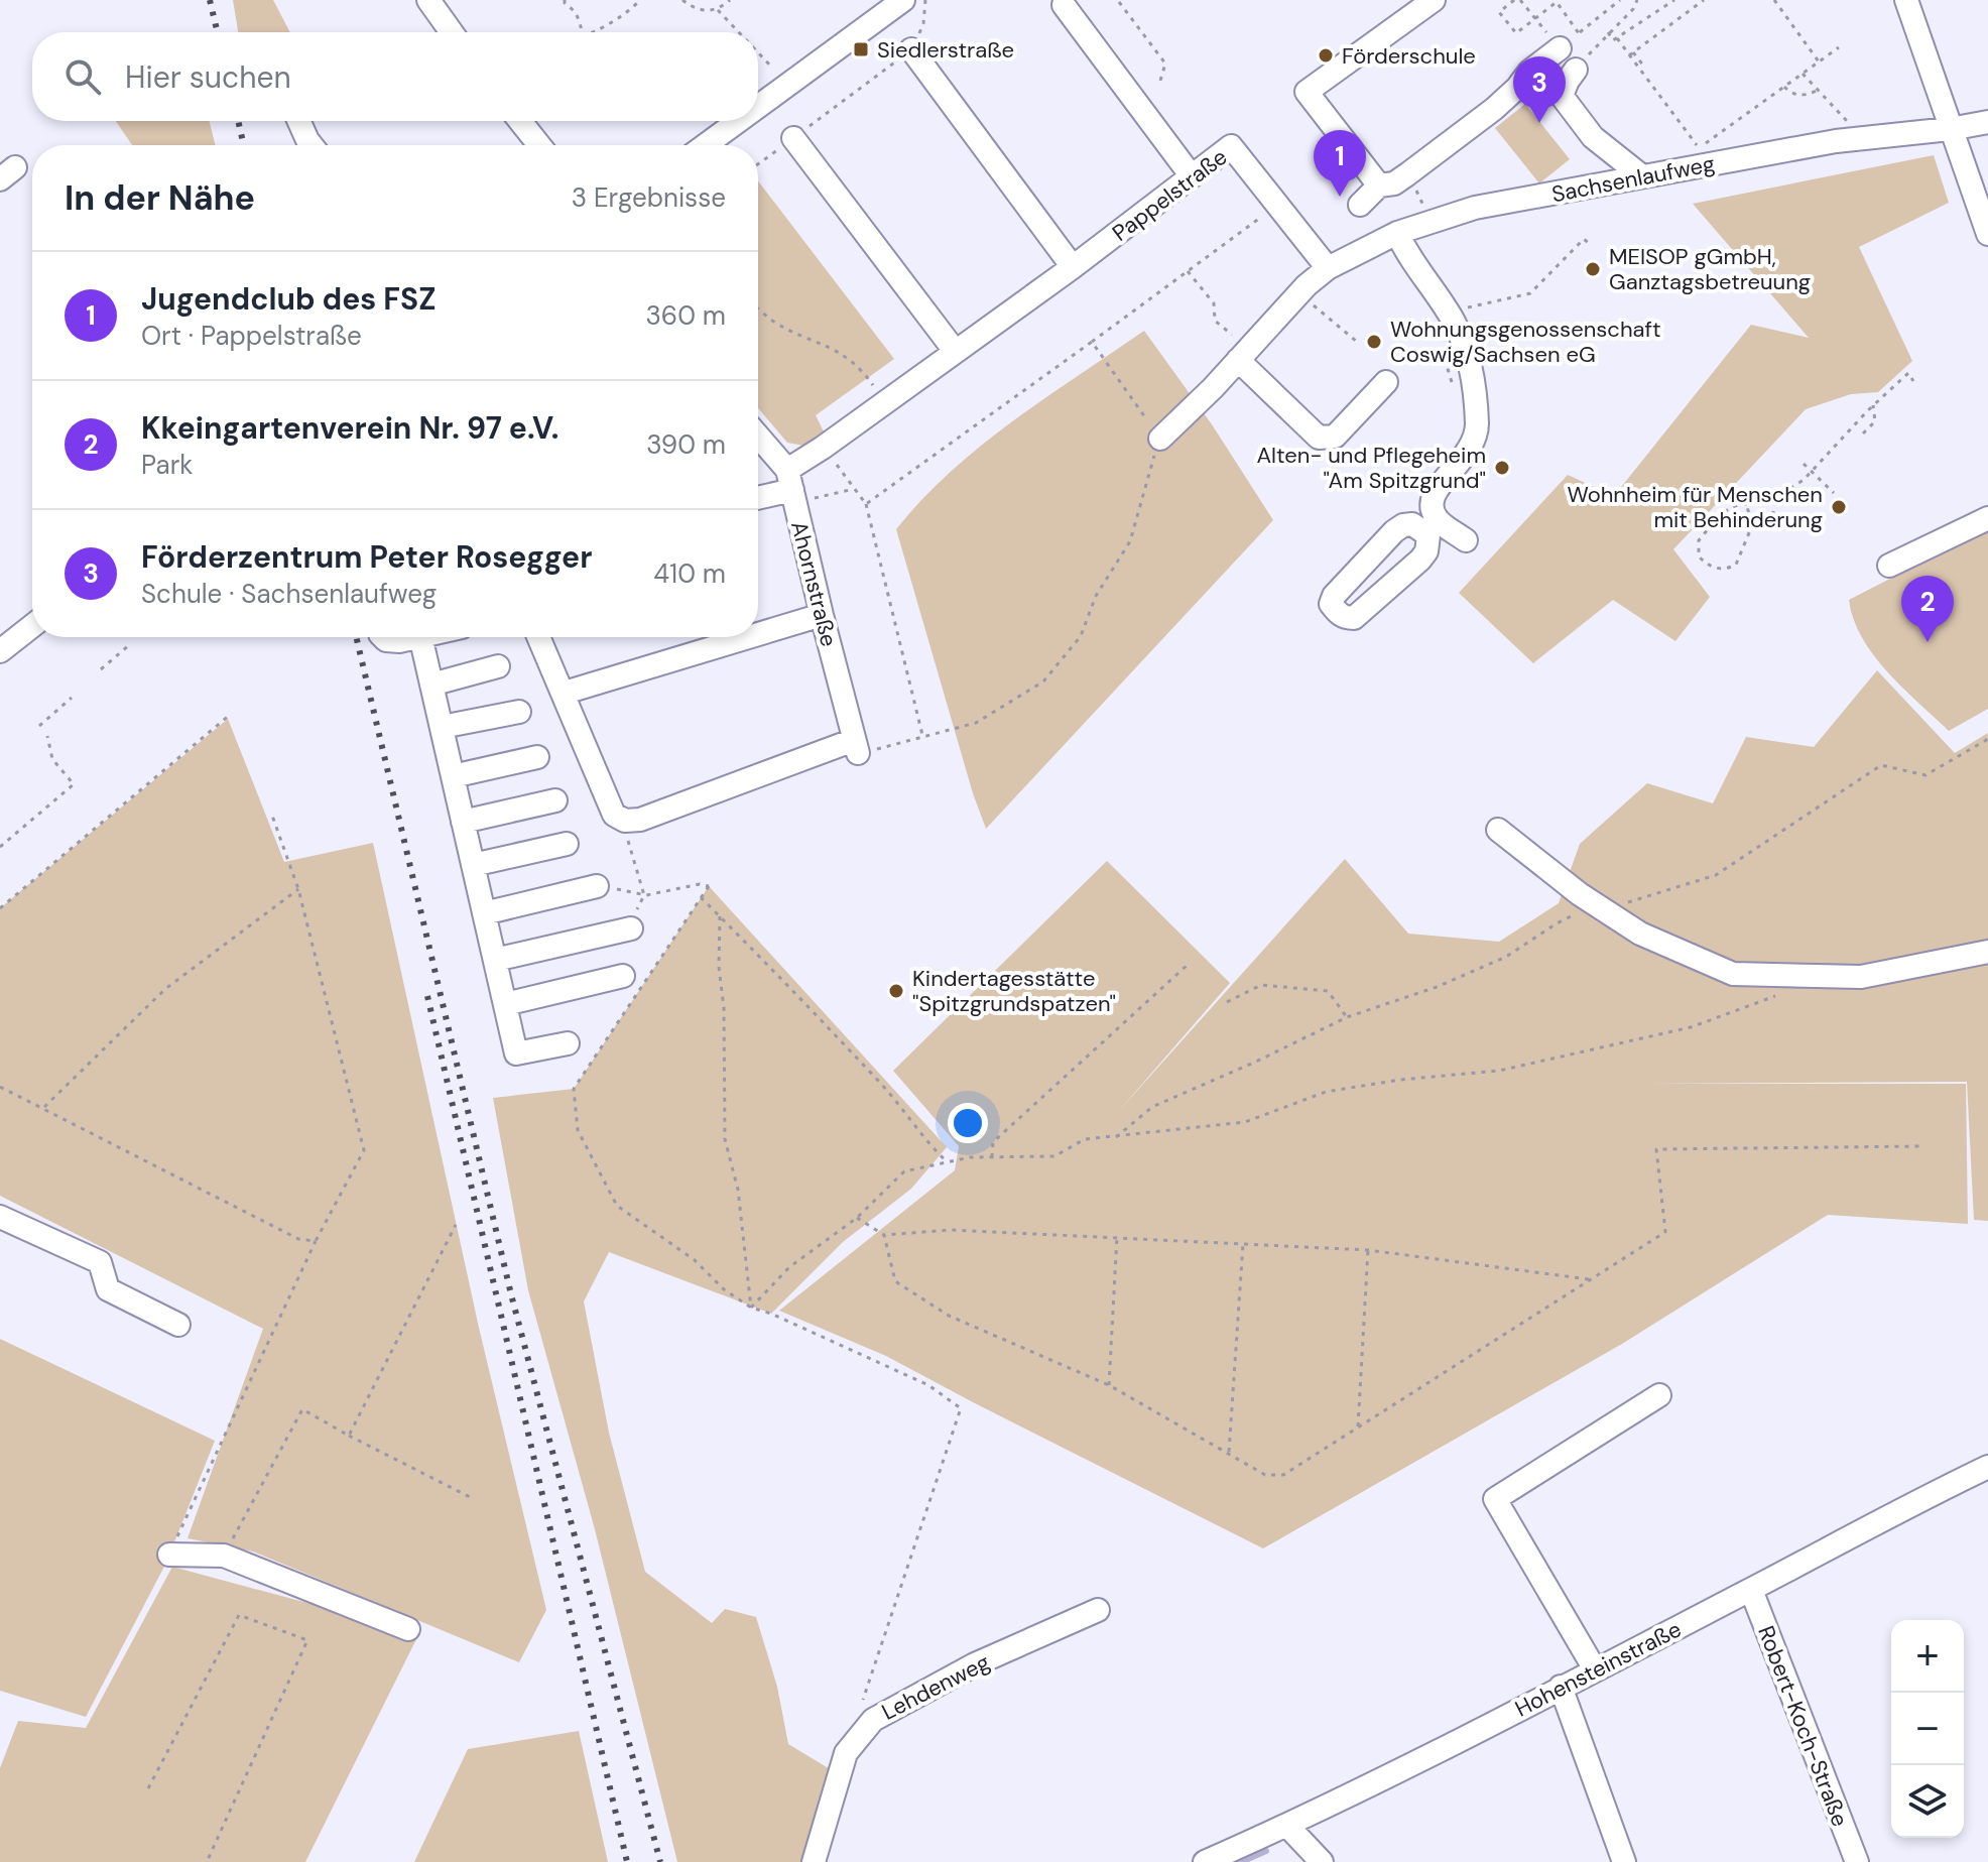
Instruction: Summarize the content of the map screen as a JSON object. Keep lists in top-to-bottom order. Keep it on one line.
{"streets":{"street":["Sachsenlaufweg","Pappelstraße","Ahornstraße","Hohensteinstraße","Lehdenweg","Robert-Koch-Straße"]},"crossings":[["Sachsenlaufweg","Pappelstraße"],["Pappelstraße","Ahornstraße"],["Hohensteinstraße","Robert-Koch-Straße"]],"places":{"transit":["Siedlerstraße"],"other":["Förderschule","MEISOP gGmbH, Ganztagsbetreuung","Wohnungsgenossenschaft Coswig/Sachsen eG","Alten- und Pflegeheim \"Am Spitzgrund\"","Wohnheim für Menschen mit Behinderung","Kindertagesstätte \"Spitzgrundspatzen\""]},"page":{"search":"Hier suchen","pins":["3","1","2"],"heading":["In der Nähe","3 Ergebnisse"],"list":[{"mark":"1","name":"Jugendclub des FSZ","note":"Ort · Pappelstraße","value":"360 m"},{"mark":"2","name":"Kkeingartenverein Nr. 97 e.V.","note":"Park","value":"390 m"},{"mark":"3","name":"Förderzentrum Peter Rosegger","note":"Schule · Sachsenlaufweg","value":"410 m"}],"map_buttons":["+","−"]}}
